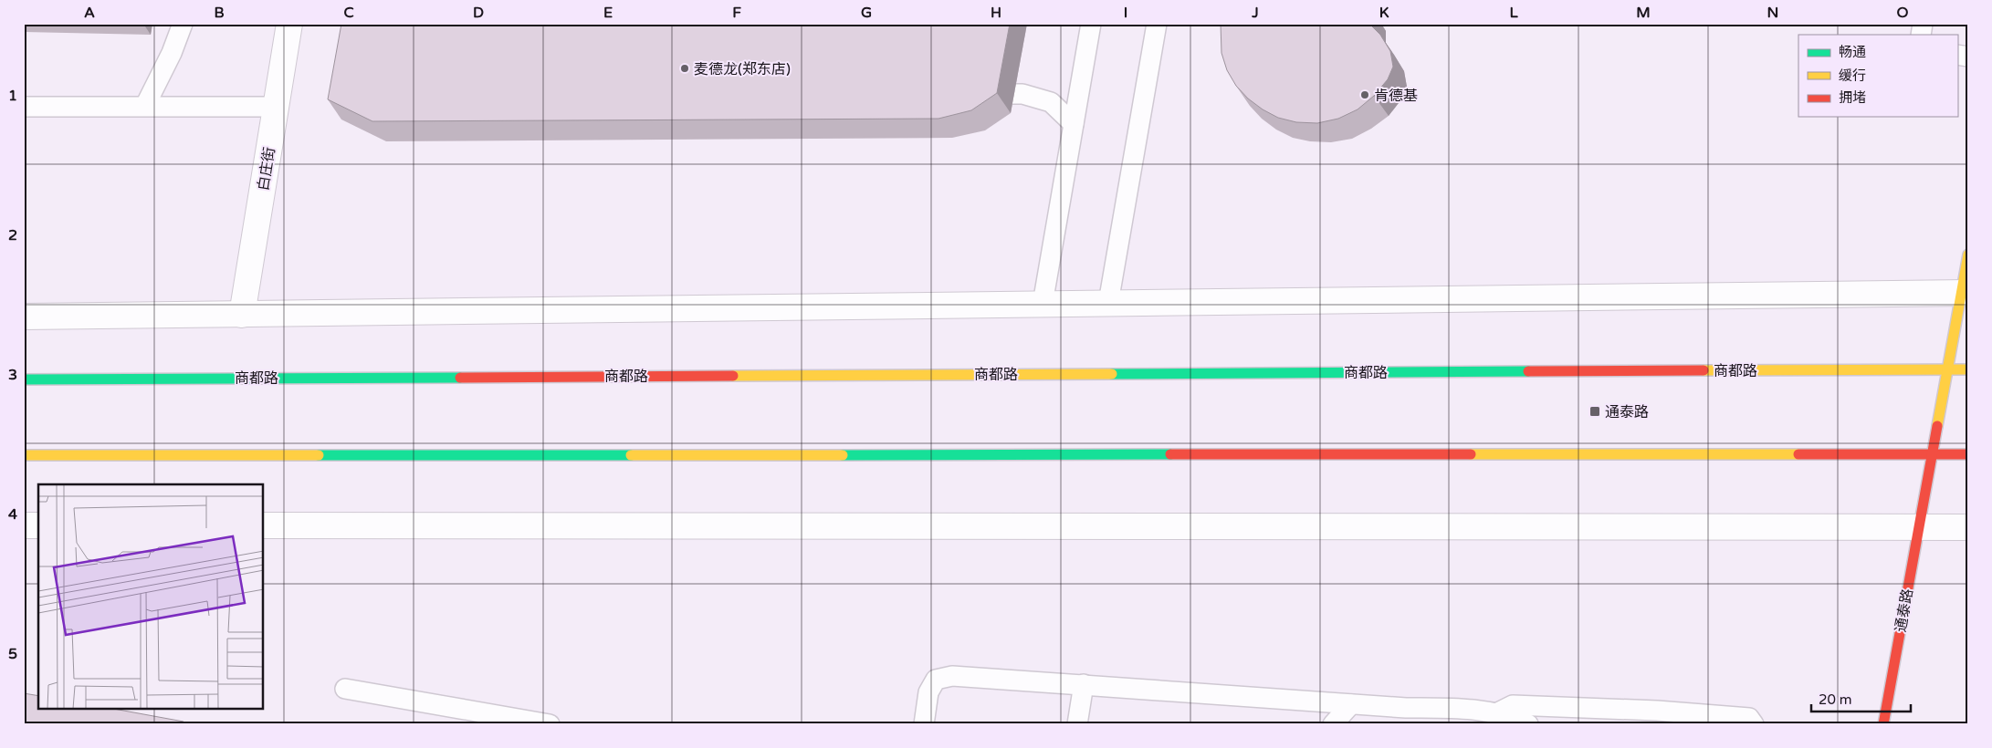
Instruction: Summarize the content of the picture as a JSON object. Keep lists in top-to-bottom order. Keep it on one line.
{"streets":{"main road":["商都路","通泰路"],"street":["白庄街"]},"crossings":[["商都路","通泰路"]],"places":{"other":["麦德龙(郑东店)","肯德基"],"transit":["通泰路"]},"legend":["畅通","缓行","拥堵"],"scale_bar":"20 m","grid":{"columns":["A","B","C","D","E","F","G","H","I","J","K","L","M","N","O"],"rows":["1","2","3","4","5"]}}
